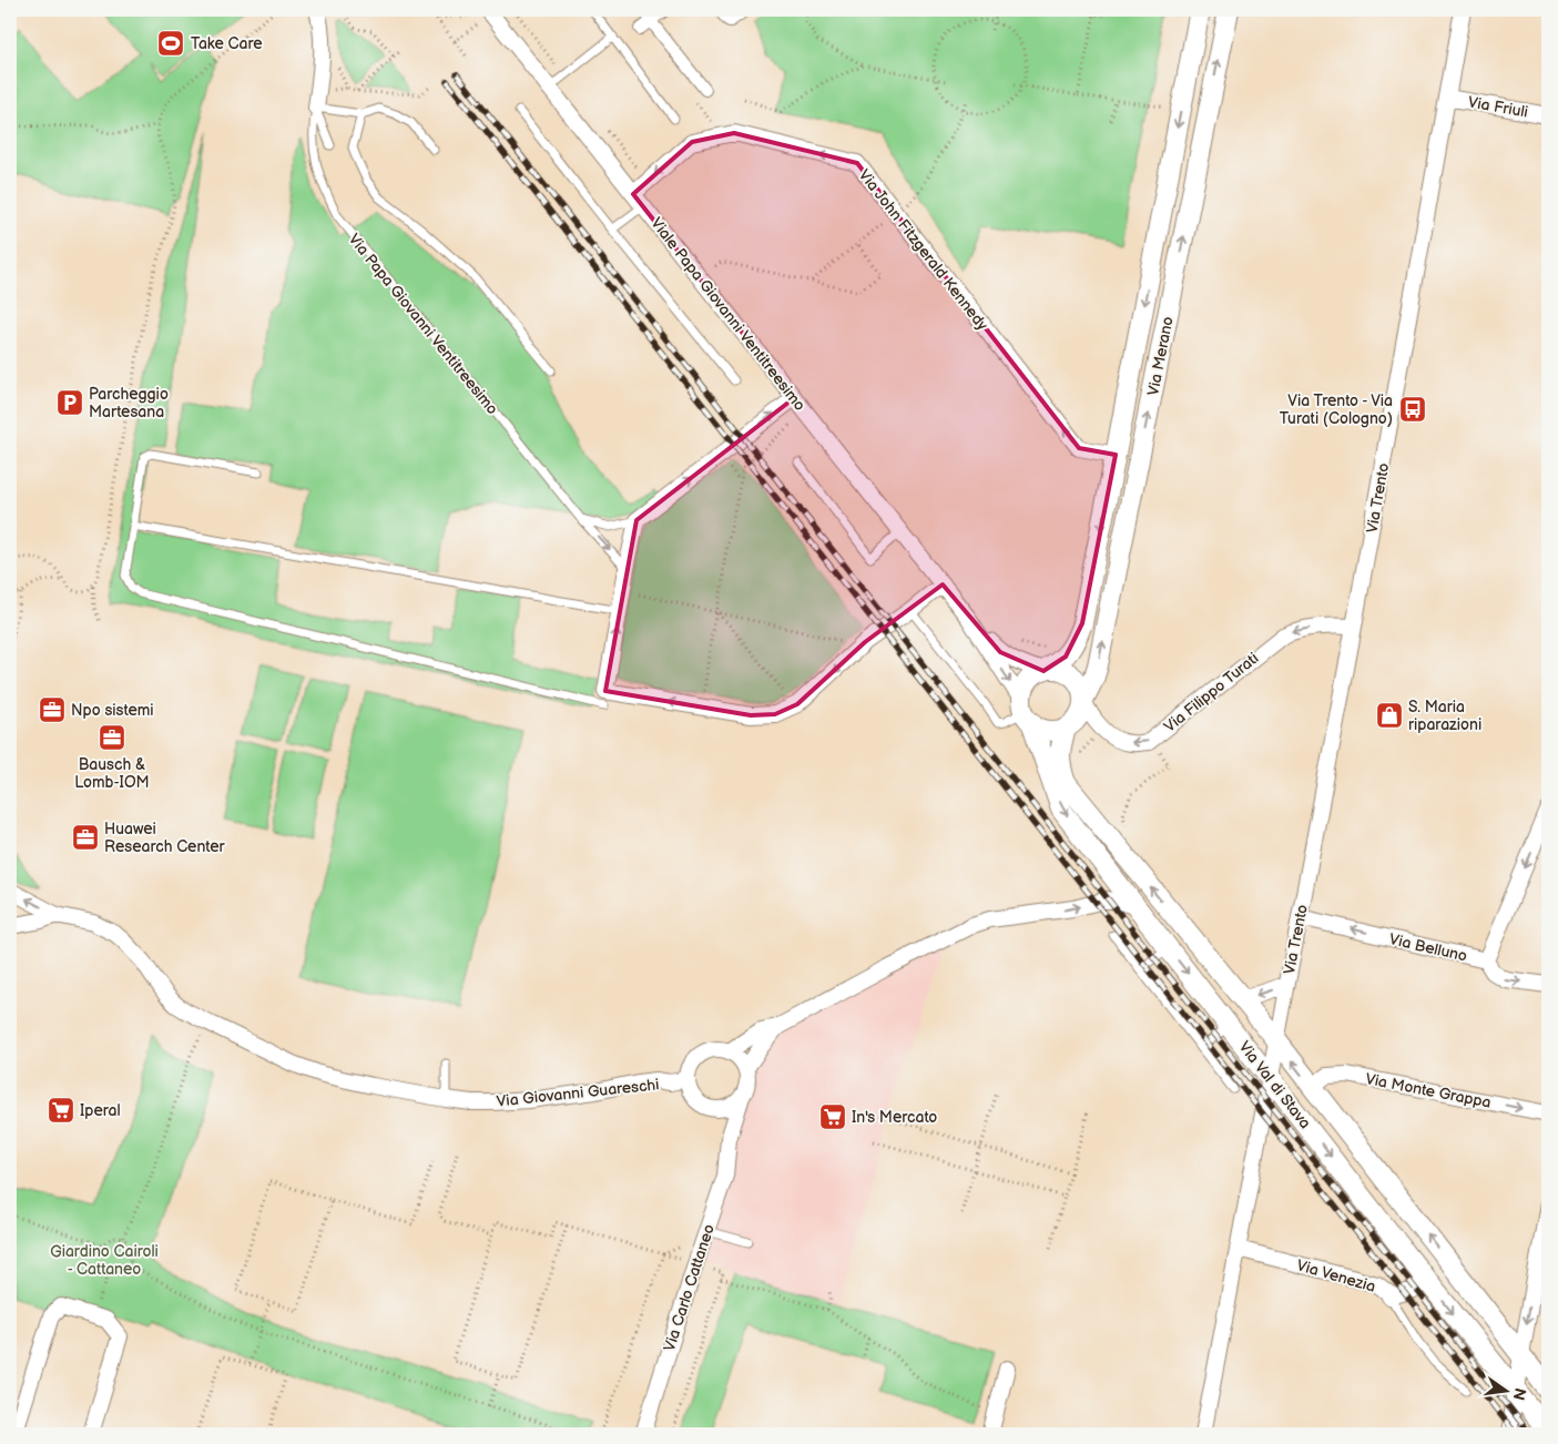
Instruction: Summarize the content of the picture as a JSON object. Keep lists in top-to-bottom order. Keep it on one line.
{"streets":{"street":["Via Friuli","Via John Fitzgerald Kennedy","Viale Papa Giovanni Ventitreesimo","Via Papa Giovanni Ventitreesimo","Via Merano","Via Trento","Via Filippo Turati","Via Belluno","Via Val di Stava","Via Monte Grappa","Via Giovanni Guareschi","Via Venezia","Via Carlo Cattaneo"]},"crossings":[["Via Friuli","Via Trento"],["Via John Fitzgerald Kennedy","Viale Papa Giovanni Ventitreesimo"],["Via John Fitzgerald Kennedy","Via Merano"],["Viale Papa Giovanni Ventitreesimo","Via Merano"],["Viale Papa Giovanni Ventitreesimo","Via Filippo Turati"],["Viale Papa Giovanni Ventitreesimo","Via Val di Stava"],["Via Merano","Via Filippo Turati"],["Via Merano","Via Val di Stava"],["Via Trento","Via Filippo Turati"],["Via Trento","Via Belluno"],["Via Trento","Via Val di Stava"],["Via Trento","Via Venezia"],["Via Filippo Turati","Via Val di Stava"],["Via Val di Stava","Via Monte Grappa"],["Via Val di Stava","Via Venezia"],["Via Giovanni Guareschi","Via Carlo Cattaneo"]],"one_way":["Via John Fitzgerald Kennedy","Via Filippo Turati","Via Monte Grappa"],"parks":["Giardino Cairoli - Cattaneo"],"places":{"sports":["Take Care"],"parking":["Parcheggio Martesana"],"bus stop":["Via Trento - Via Turati (Cologno)"],"office":["Npo sistemi","Bausch & Lomb-IOM","Huawei Research Center"],"shop":["S. Maria riparazioni"],"supermarket":["Iperal","In's Mercato"]},"north":"right"}
